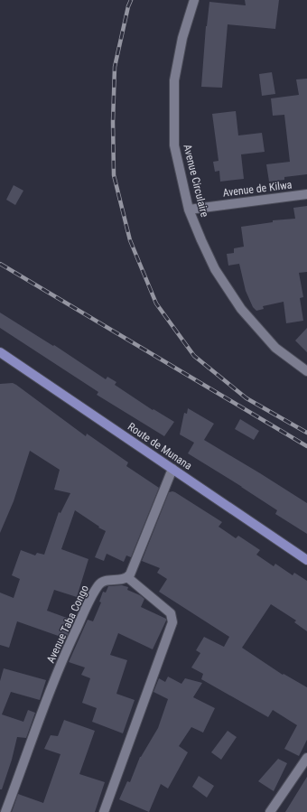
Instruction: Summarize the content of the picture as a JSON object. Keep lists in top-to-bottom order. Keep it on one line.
{"streets":{"main road":["Route de Munana"],"street":["Avenue Circulaire","Avenue de Kilwa","Avenue Taba Congo"]},"crossings":[["Avenue Circulaire","Avenue de Kilwa"]]}
